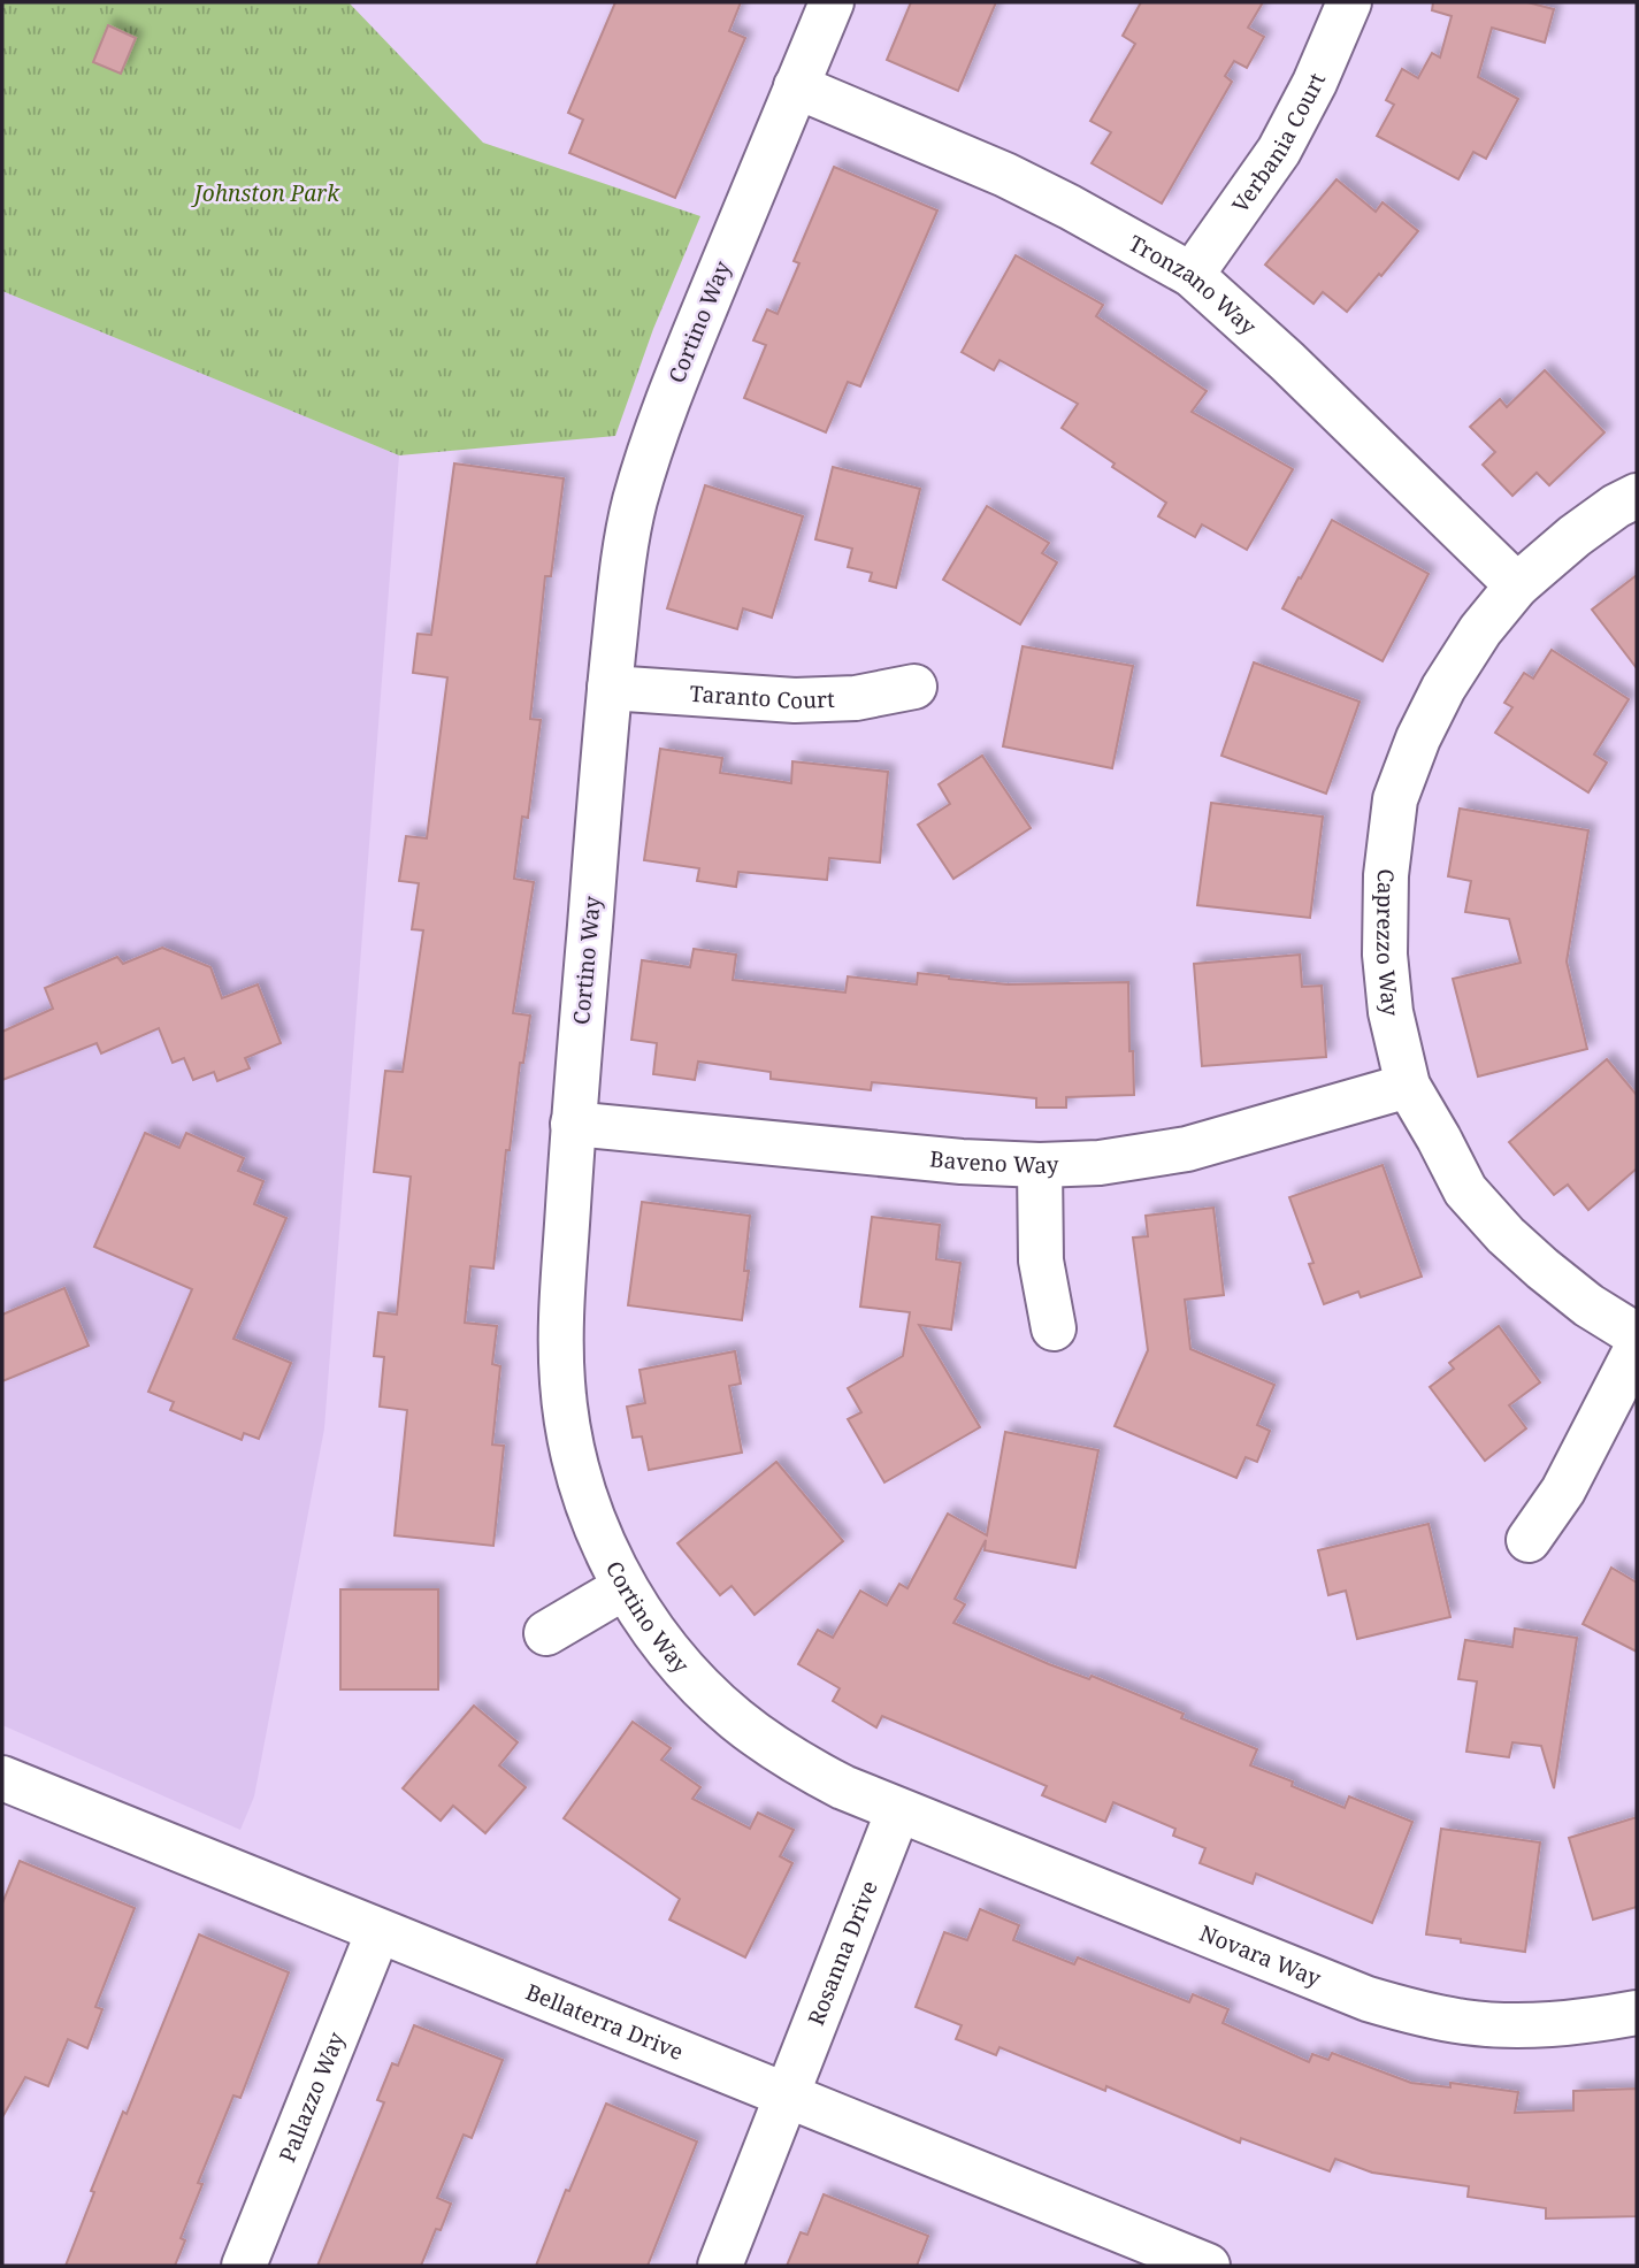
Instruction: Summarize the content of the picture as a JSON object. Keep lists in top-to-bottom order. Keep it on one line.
{"streets":{"street":["Verbania Court","Tronzano Way","Cortino Way","Taranto Court","Caprezzo Way","Baveno Way","Rosanna Drive","Novara Way","Bellaterra Drive","Pallazzo Way"]},"crossings":[["Verbania Court","Tronzano Way"],["Tronzano Way","Cortino Way"],["Tronzano Way","Caprezzo Way"],["Cortino Way","Taranto Court"],["Cortino Way","Baveno Way"],["Cortino Way","Rosanna Drive"],["Cortino Way","Novara Way"],["Caprezzo Way","Baveno Way"],["Rosanna Drive","Novara Way"],["Rosanna Drive","Bellaterra Drive"],["Bellaterra Drive","Pallazzo Way"]],"parks":["Johnston Park"]}
